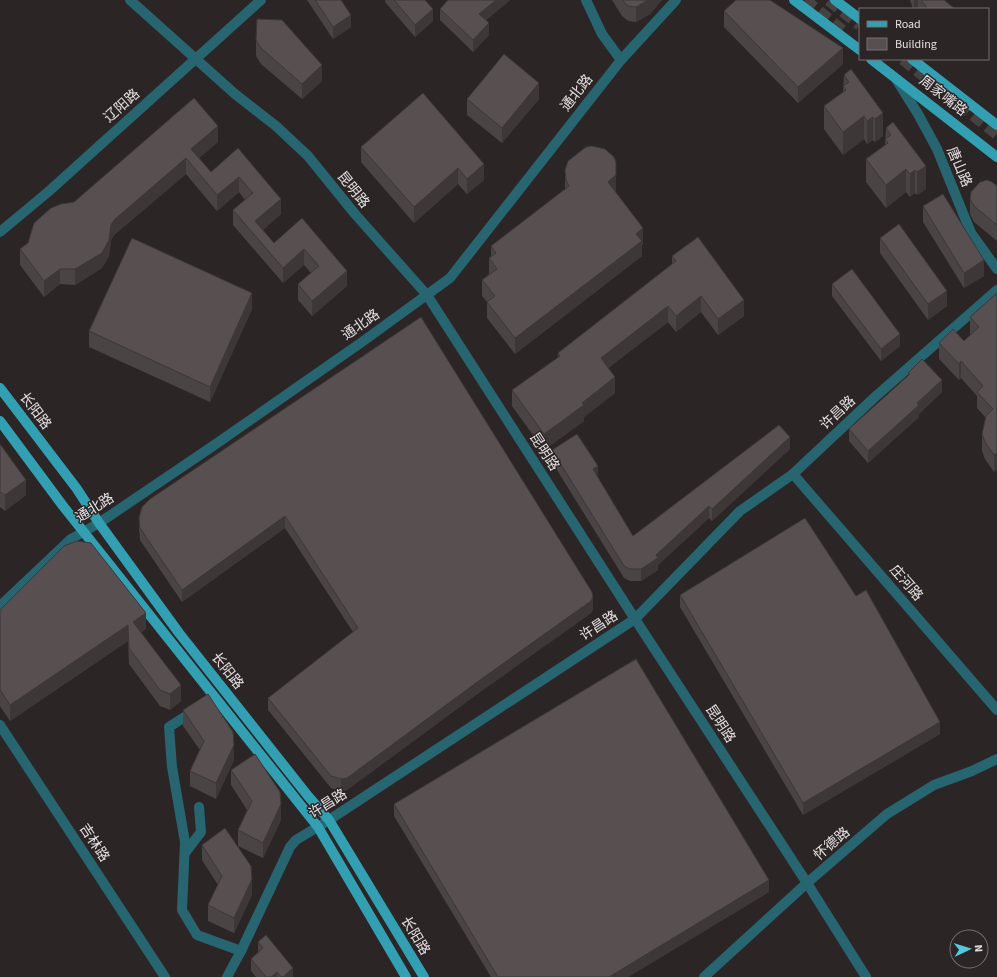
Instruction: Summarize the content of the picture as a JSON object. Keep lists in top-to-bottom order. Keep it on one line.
{"streets":{"main road":["周家嘴路","长阳路"],"street":["通北路","辽阳路","唐山路","昆明路","许昌路","庄河路","吉林路","怀德路"]},"crossings":[["通北路","昆明路"],["通北路","长阳路"],["周家嘴路","唐山路"],["辽阳路","昆明路"],["昆明路","许昌路"],["昆明路","怀德路"],["长阳路","许昌路"],["许昌路","庄河路"]],"legend":["Road","Building"],"north":"right"}
